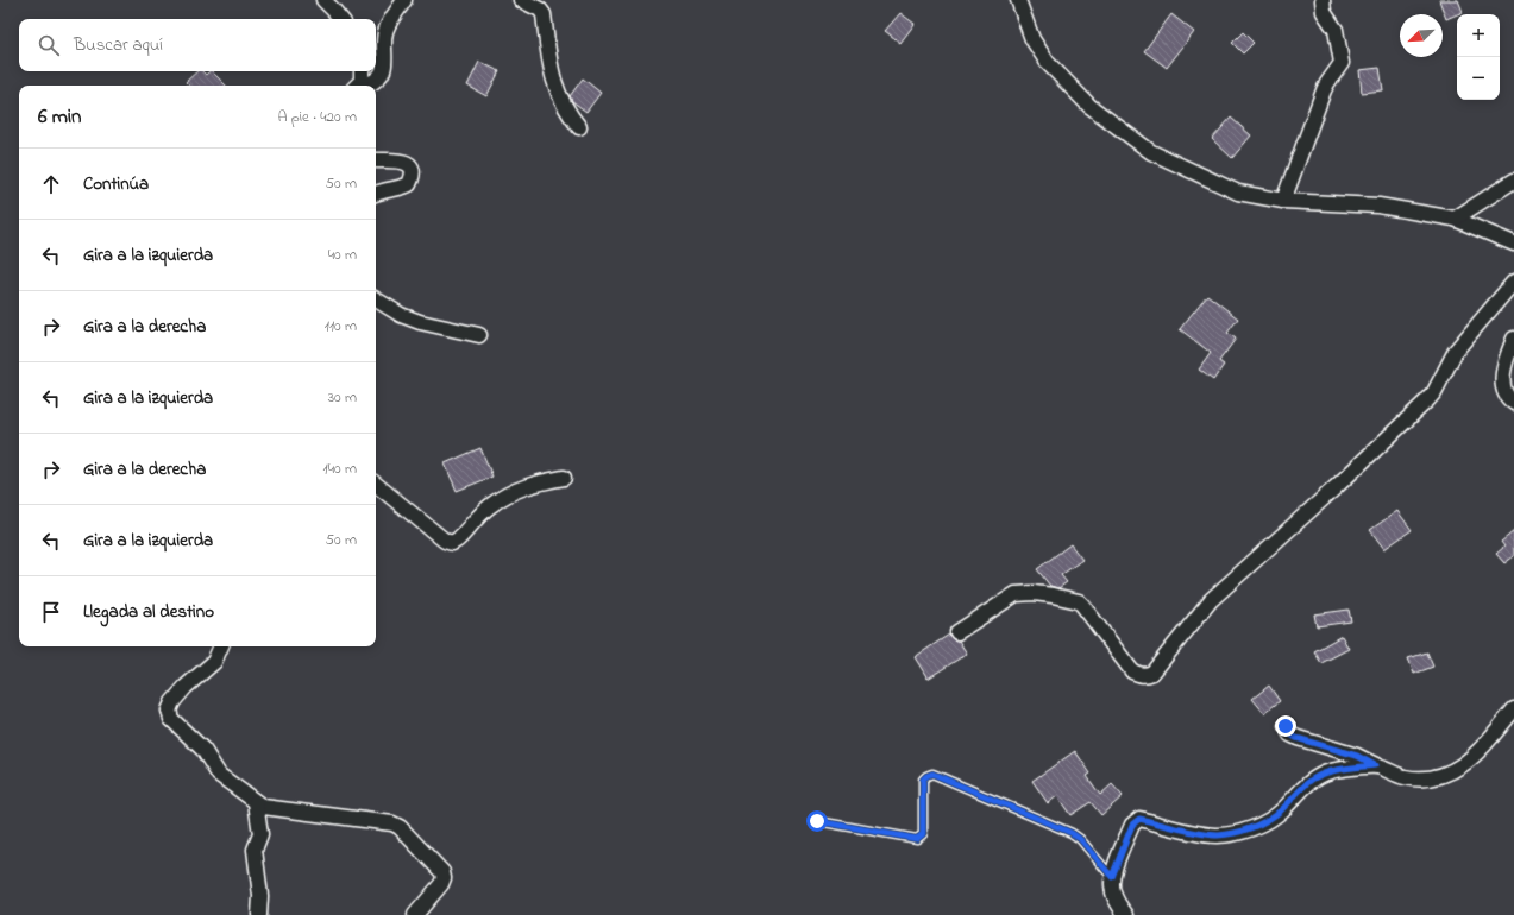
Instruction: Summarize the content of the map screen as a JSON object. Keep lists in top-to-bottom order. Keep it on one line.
{"north":"bottom left","page":{"map_buttons":["+","−"],"search":"Buscar aquí","heading":["6 min","A pie · 420 m"],"list":[["Continúa","50 m"],["Gira a la izquierda","40 m"],["Gira a la derecha","110 m"],["Gira a la izquierda","30 m"],["Gira a la derecha","140 m"],["Gira a la izquierda","50 m"],"Llegada al destino"]}}
